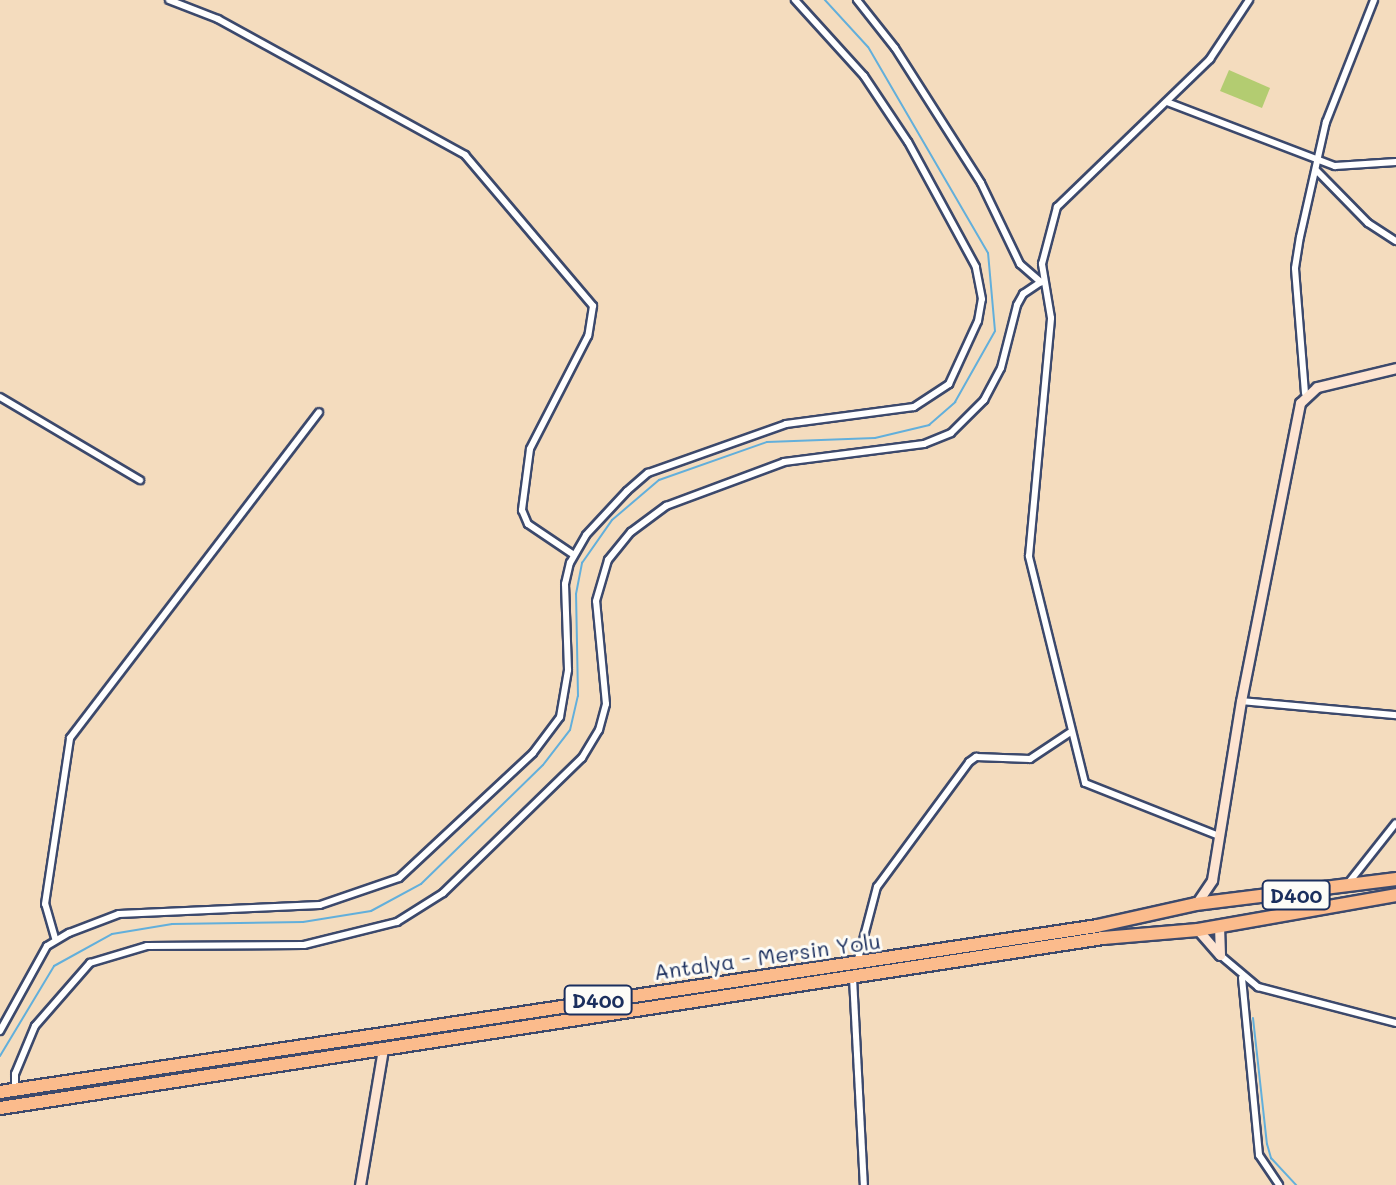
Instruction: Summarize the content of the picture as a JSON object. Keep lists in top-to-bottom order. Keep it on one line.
{"streets":{"highway":["D400","Antalya - Mersin Yolu"]}}
